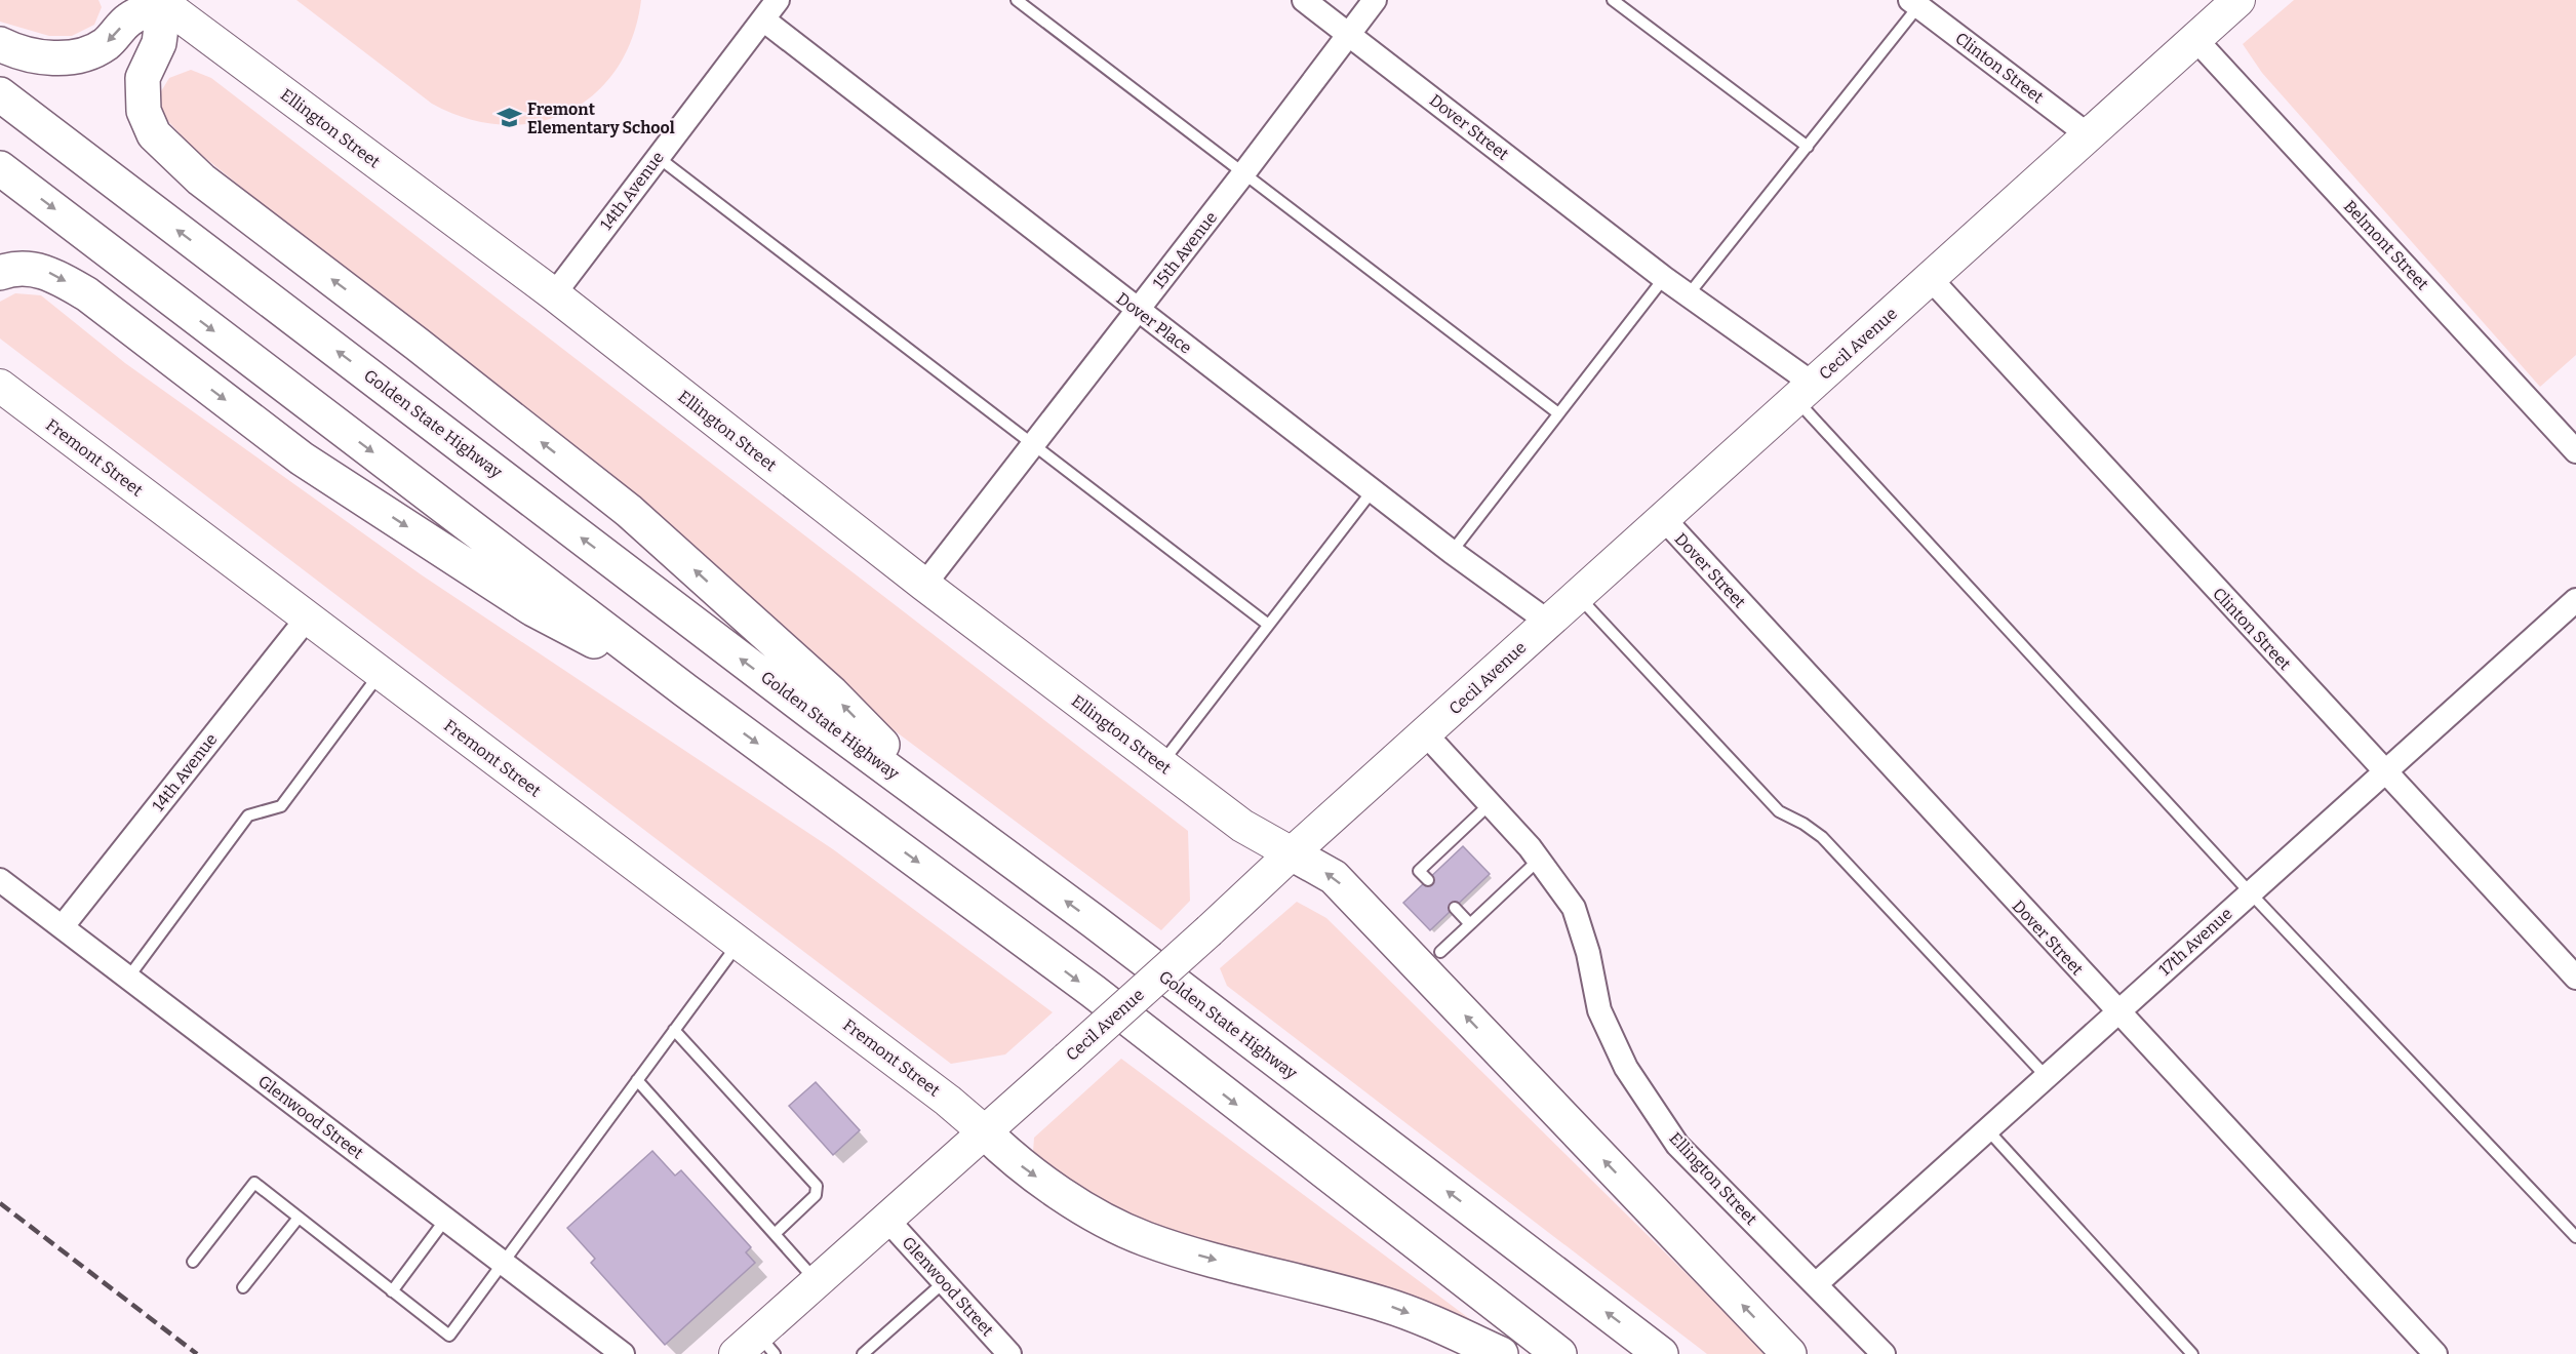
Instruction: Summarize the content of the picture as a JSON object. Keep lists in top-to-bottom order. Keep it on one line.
{"streets":{"highway":["Golden State Highway"],"main road":["Ellington Street","Cecil Avenue","Fremont Street"],"street":["Clinton Street","Dover Street","14th Avenue","Belmont Street","15th Avenue","Dover Place","17th Avenue","Glenwood Street"]},"crossings":[["Clinton Street","Cecil Avenue"],["Clinton Street","17th Avenue"],["Dover Street","15th Avenue"],["Dover Street","Cecil Avenue"],["Dover Street","17th Avenue"],["Ellington Street","14th Avenue"],["Ellington Street","15th Avenue"],["Ellington Street","Cecil Avenue"],["Ellington Street","17th Avenue"],["14th Avenue","Dover Place"],["14th Avenue","Fremont Street"],["14th Avenue","Glenwood Street"],["Belmont Street","Cecil Avenue"],["15th Avenue","Dover Place"],["Dover Place","Cecil Avenue"],["Cecil Avenue","Fremont Street"],["Cecil Avenue","Glenwood Street"]],"places":{"school or university":["Fremont Elementary School"]}}
